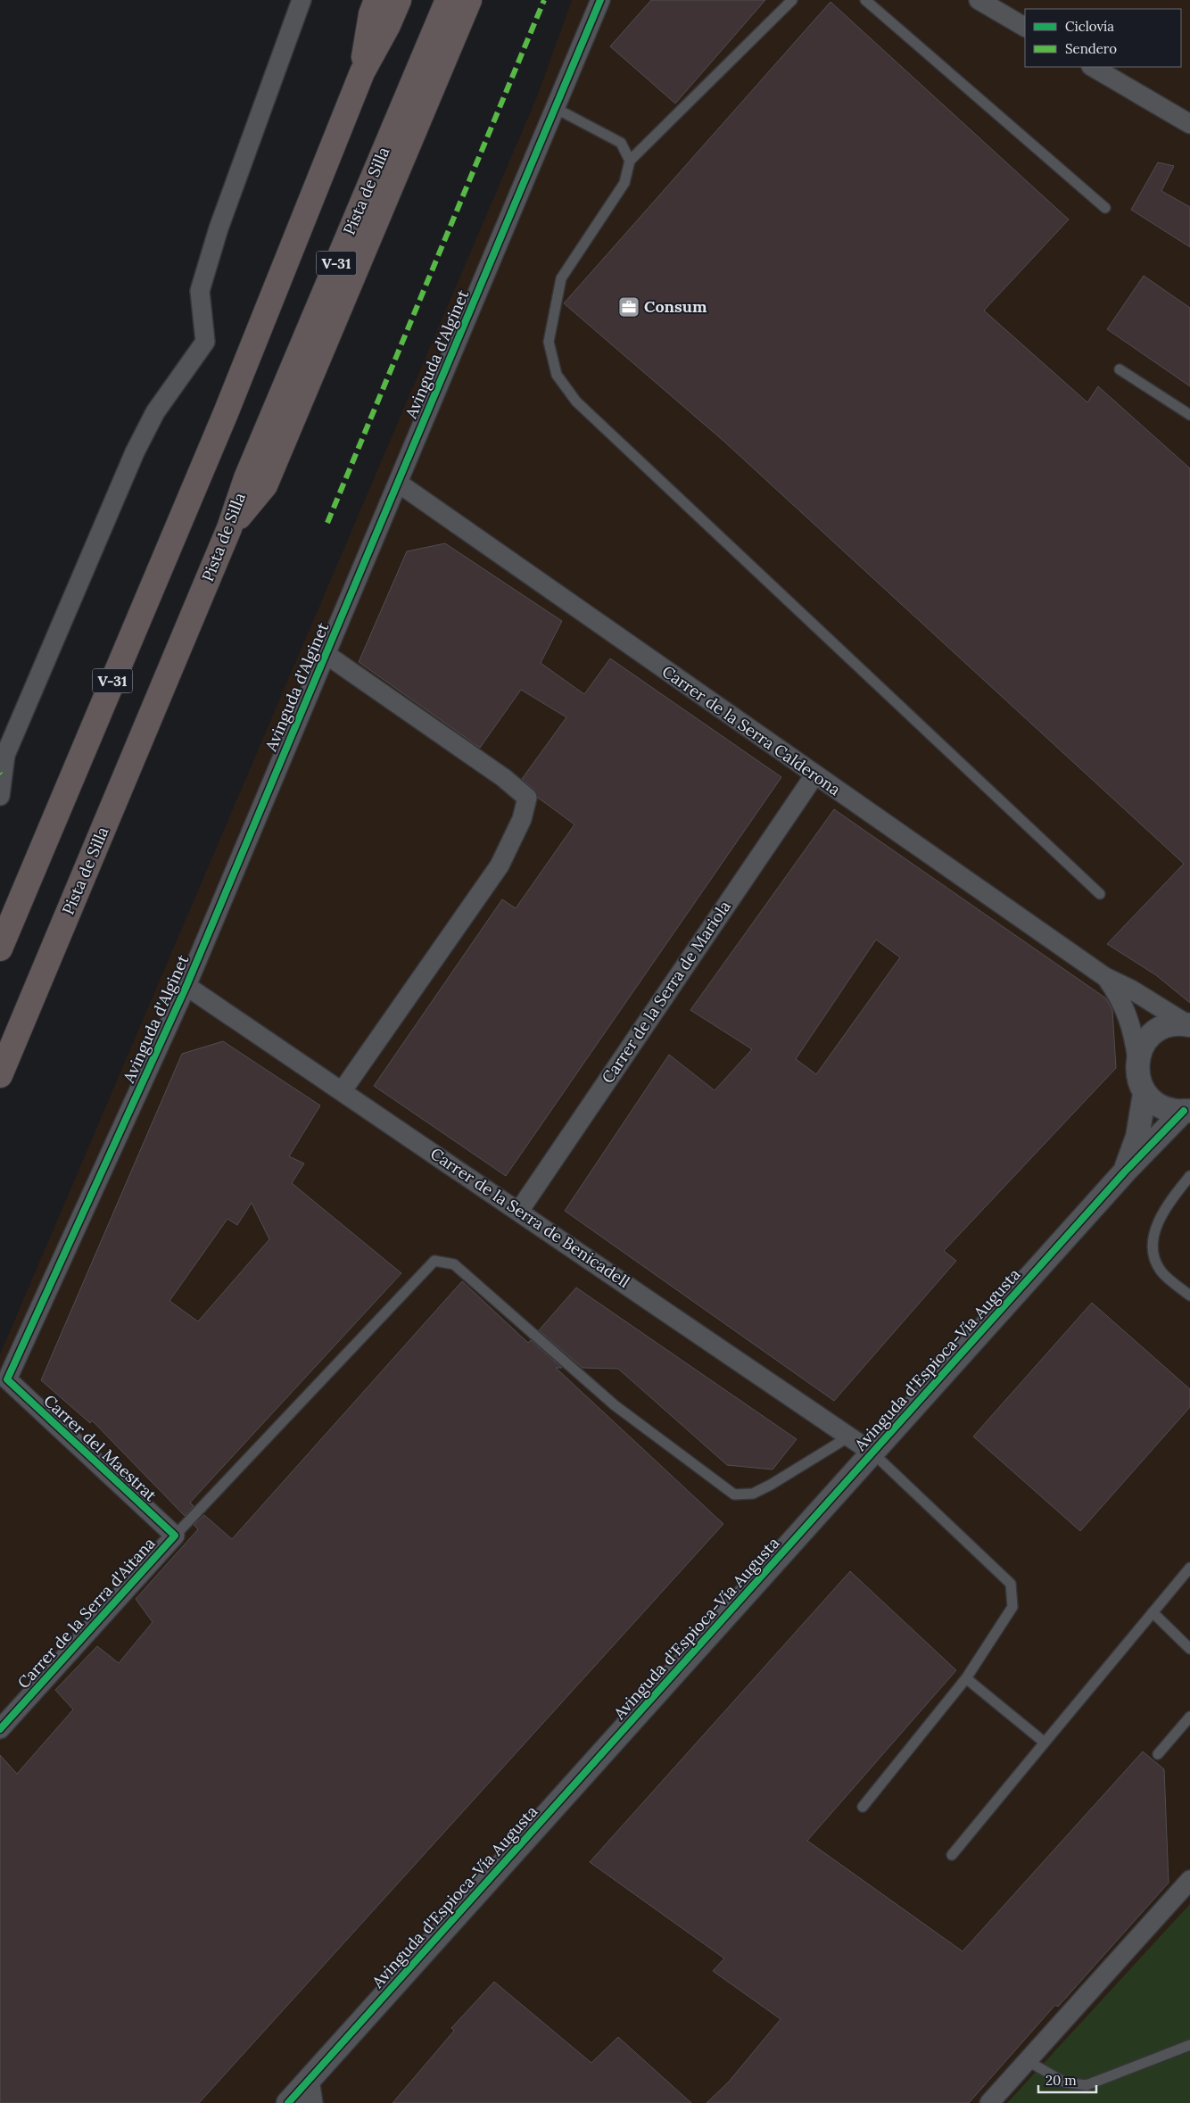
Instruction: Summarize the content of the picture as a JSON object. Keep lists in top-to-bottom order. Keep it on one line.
{"streets":{"highway":["Pista de Silla","V-31"],"street":["Avinguda d'Alginet","Carrer de la Serra Calderona","Carrer de la Serra de Mariola","Carrer de la Serra de Benicadell","Avinguda d'Espioca-Vía Augusta","Carrer del Maestrat","Carrer de la Serra d'Aitana"]},"crossings":[["Avinguda d'Alginet","Carrer de la Serra Calderona"],["Avinguda d'Alginet","Carrer de la Serra de Benicadell"],["Avinguda d'Alginet","Carrer del Maestrat"],["Carrer de la Serra Calderona","Carrer de la Serra de Mariola"],["Carrer de la Serra de Mariola","Carrer de la Serra de Benicadell"],["Carrer de la Serra de Benicadell","Avinguda d'Espioca-Vía Augusta"],["Carrer del Maestrat","Carrer de la Serra d'Aitana"]],"places":{"office":["Consum"]},"legend":["Ciclovía","Sendero"],"scale_bar":"20 m"}
